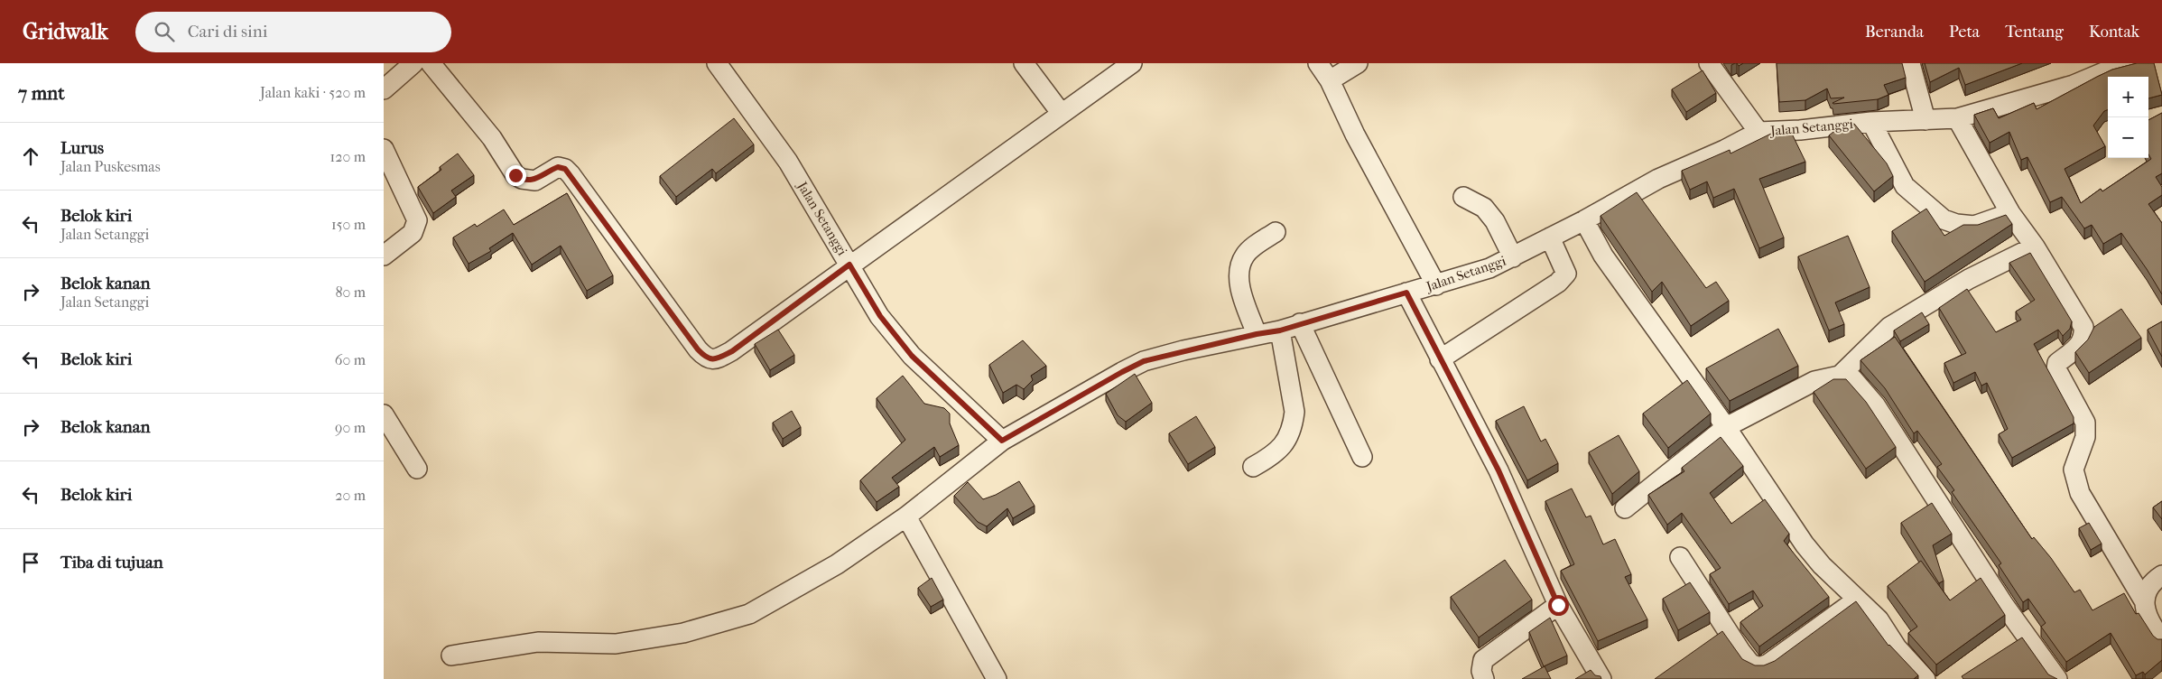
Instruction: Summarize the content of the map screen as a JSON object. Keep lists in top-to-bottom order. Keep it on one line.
{"streets":{"street":["Jalan Setanggi"]},"page":{"header":"Gridwalk","search":"Cari di sini","nav":["Beranda","Peta","Tentang","Kontak"],"heading":["7 mnt","Jalan kaki · 520 m"],"map_buttons":["+","−"],"list":[["Lurus","Jalan Puskesmas","120 m"],["Belok kiri","Jalan Setanggi","150 m"],["Belok kanan","Jalan Setanggi","80 m"],["Belok kiri","60 m"],["Belok kanan","90 m"],["Belok kiri","20 m"],"Tiba di tujuan"]}}
